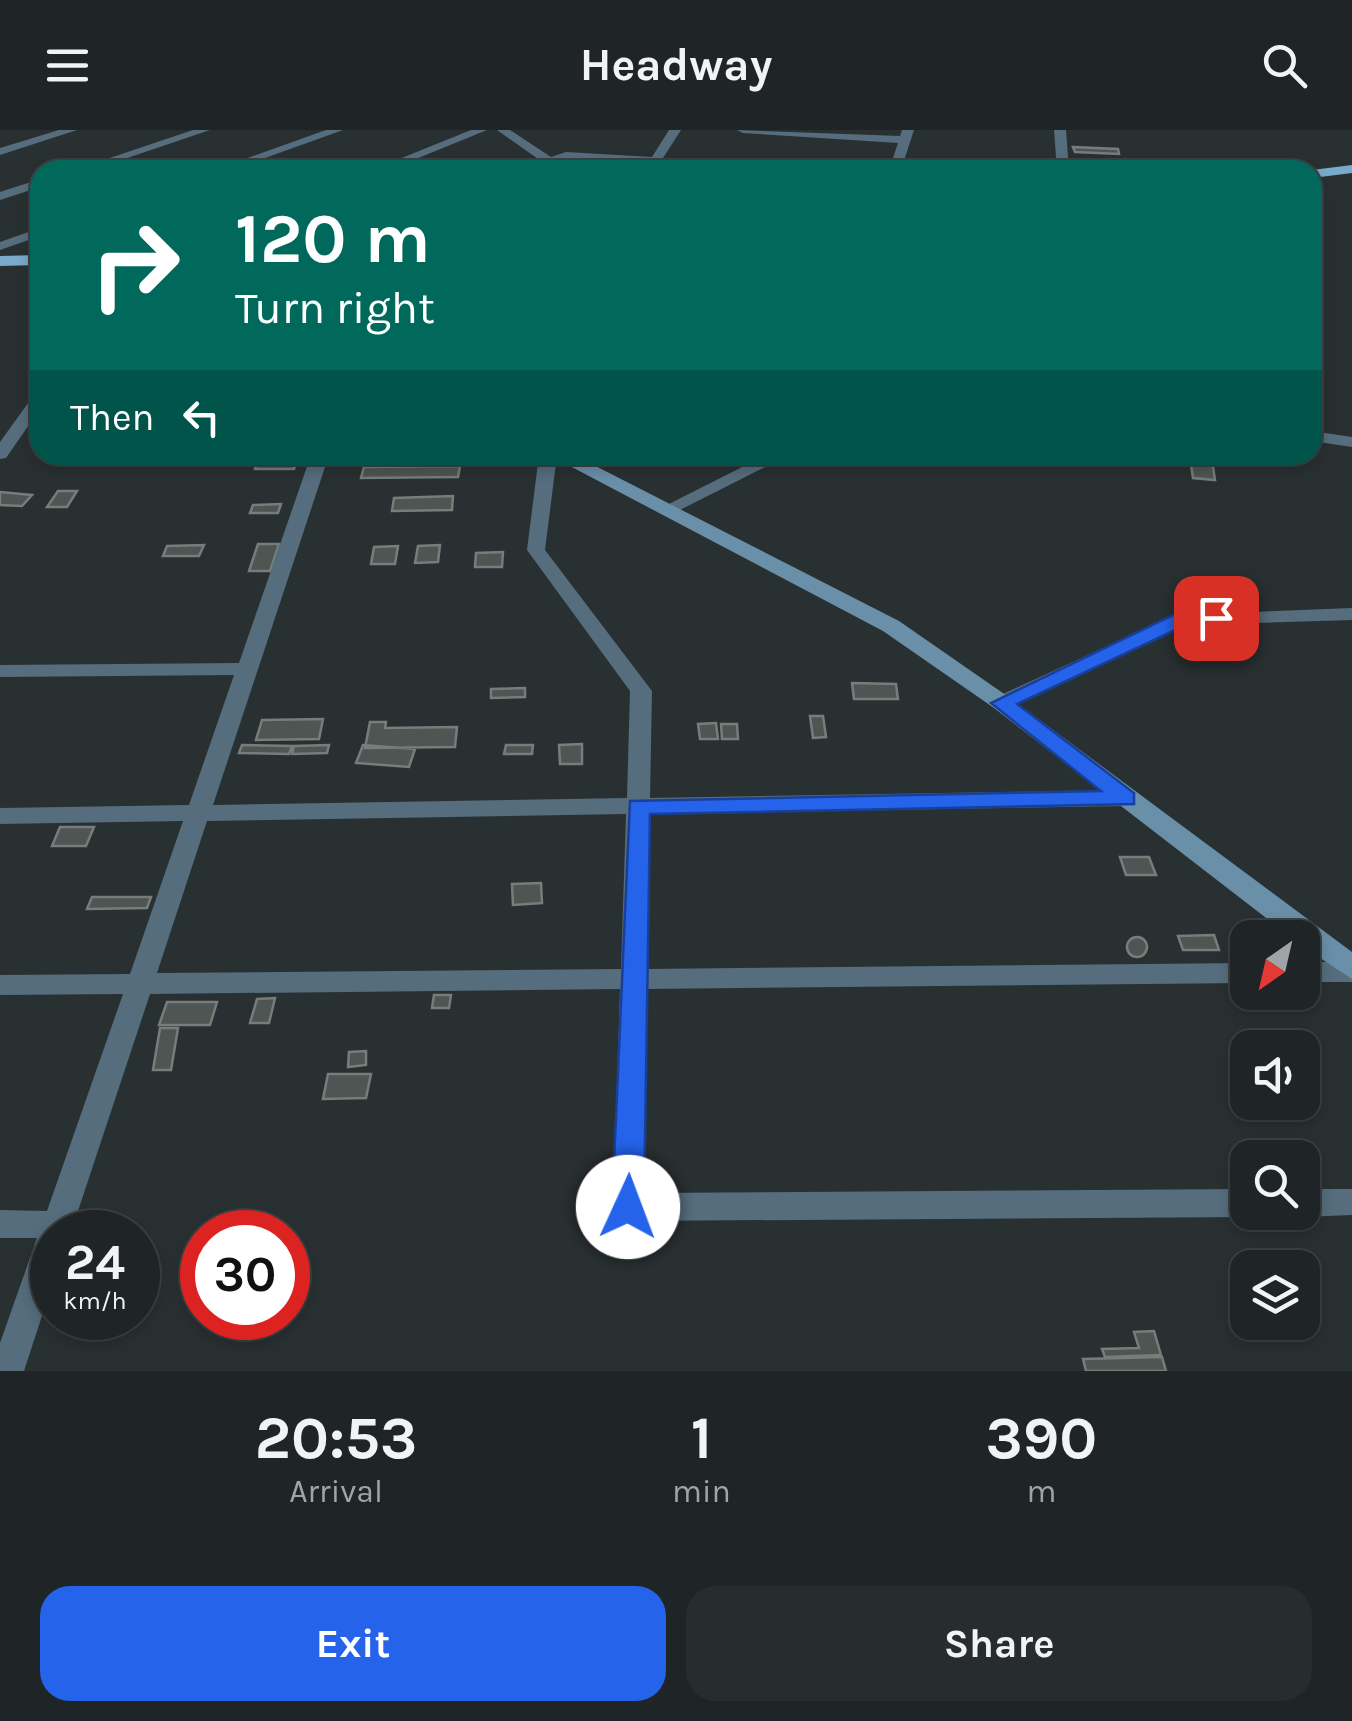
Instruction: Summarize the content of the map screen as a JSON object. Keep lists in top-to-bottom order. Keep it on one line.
{"north":"bottom left","page":{"header":"Headway","turn":["120 m","Turn right"],"then":"Then","speed":"24 km/h","limit":"30","eta":["20:53","Arrival","1","min","390","m"],"buttons":["Exit","Share"]}}
